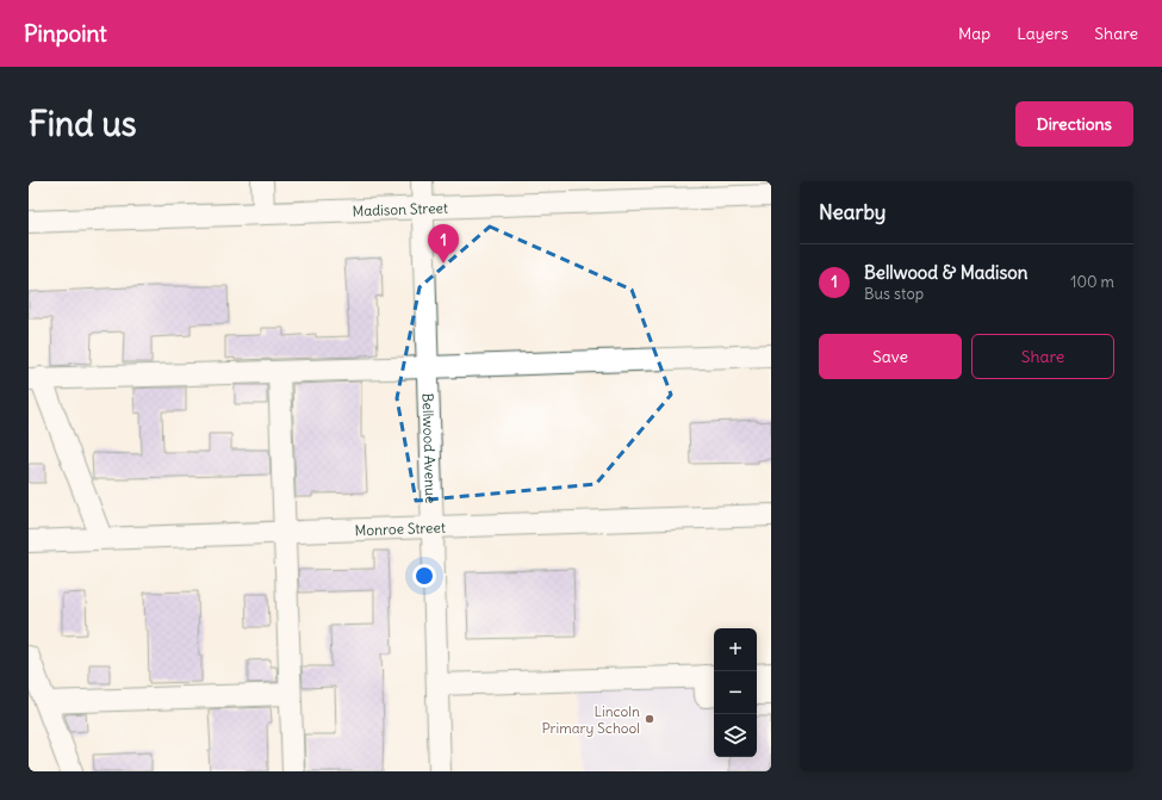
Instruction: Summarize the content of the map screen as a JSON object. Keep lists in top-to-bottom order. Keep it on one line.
{"streets":{"street":["Madison Street","Bellwood Avenue","Monroe Street"]},"crossings":[["Madison Street","Bellwood Avenue"],["Bellwood Avenue","Monroe Street"]],"places":["Lincoln Primary School"],"page":{"header":"Pinpoint","nav":["Map","Layers","Share"],"buttons":["Directions",["Save","Share"]],"title":"Find us","heading":"Nearby","pins":"1","list":[{"mark":"1","name":"Bellwood & Madison","note":"Bus stop","value":"100 m"}],"map_buttons":["+","−"]}}
